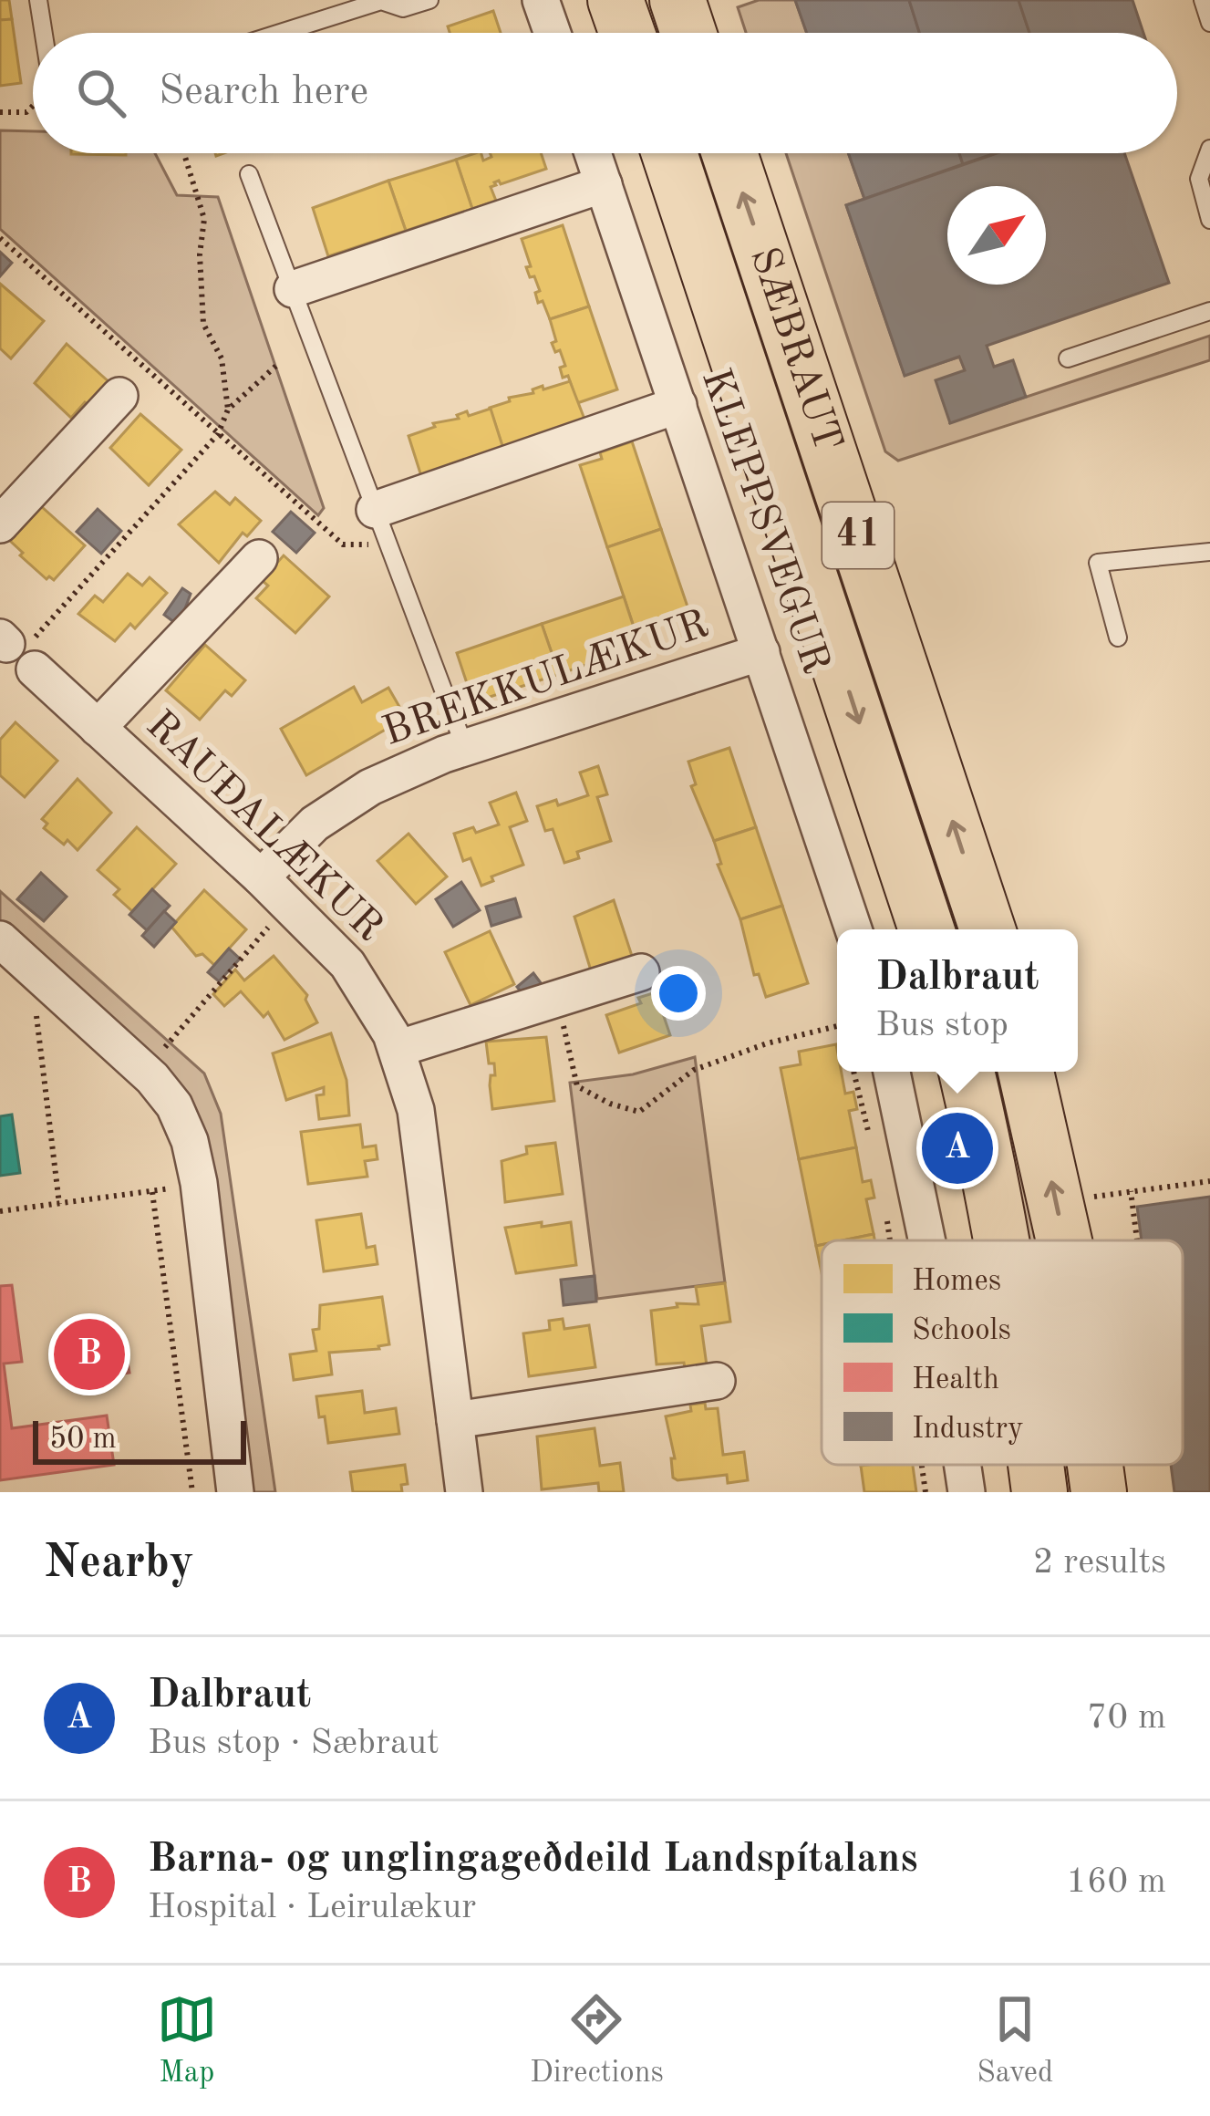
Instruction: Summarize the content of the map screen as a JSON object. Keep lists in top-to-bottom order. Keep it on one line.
{"streets":{"main road":["SÆBRAUT","41"],"street":["KLEPPSVEGUR","BREKKULÆKUR","RAUÐALÆKUR"]},"crossings":[["KLEPPSVEGUR","BREKKULÆKUR"],["BREKKULÆKUR","RAUÐALÆKUR"]],"legend":["Homes","Schools","Health","Industry"],"scale_bar":"50 m","north":"top right","page":{"search":"Search here","popup":["Dalbraut","Bus stop"],"pins":["A","B"],"scale":"50 m","heading":["Nearby","2 results"],"list":[{"mark":"A","name":"Dalbraut","note":"Bus stop · Sæbraut","value":"70 m"},{"mark":"B","name":"Barna- og unglingageðdeild Landspítalans","note":"Hospital · Leirulækur","value":"160 m"}],"nav":["Map","Directions","Saved"]}}
